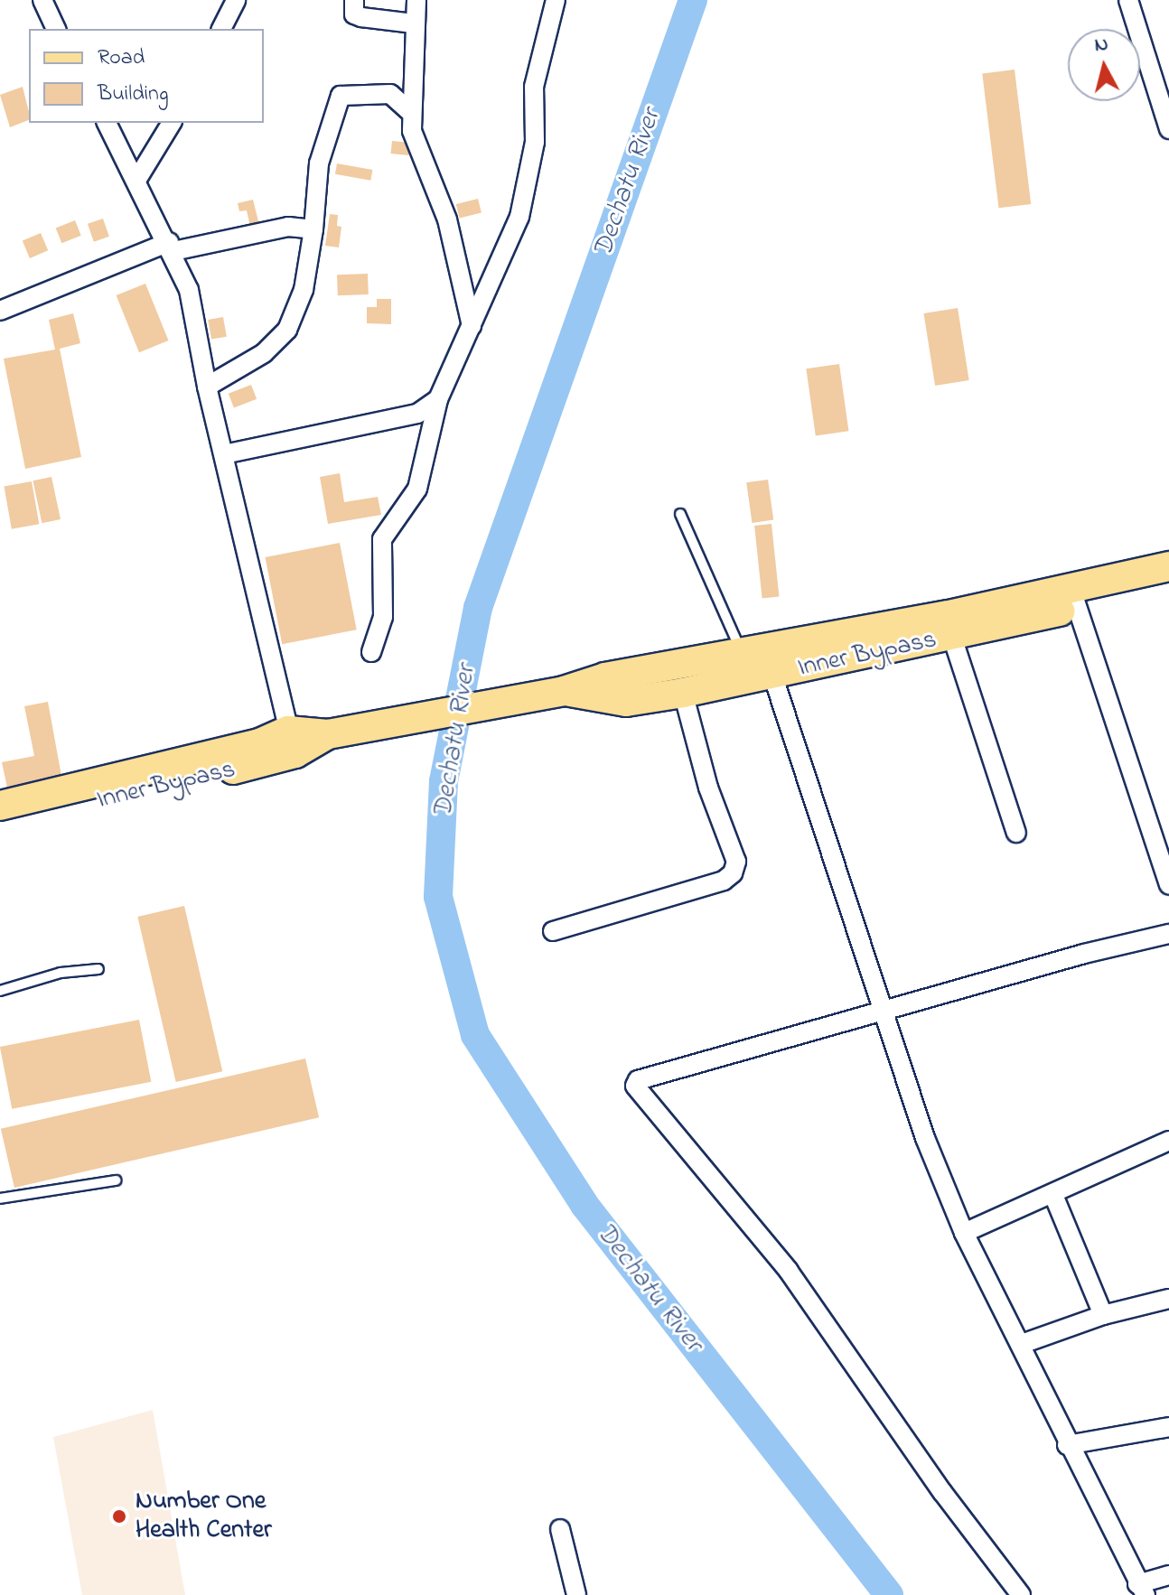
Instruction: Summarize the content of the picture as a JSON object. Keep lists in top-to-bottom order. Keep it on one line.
{"streets":{"main road":["Inner Bypass"]},"water":["Dechatu River"],"places":["Number One Health Center"],"legend":["Road","Building"],"north":"top"}
